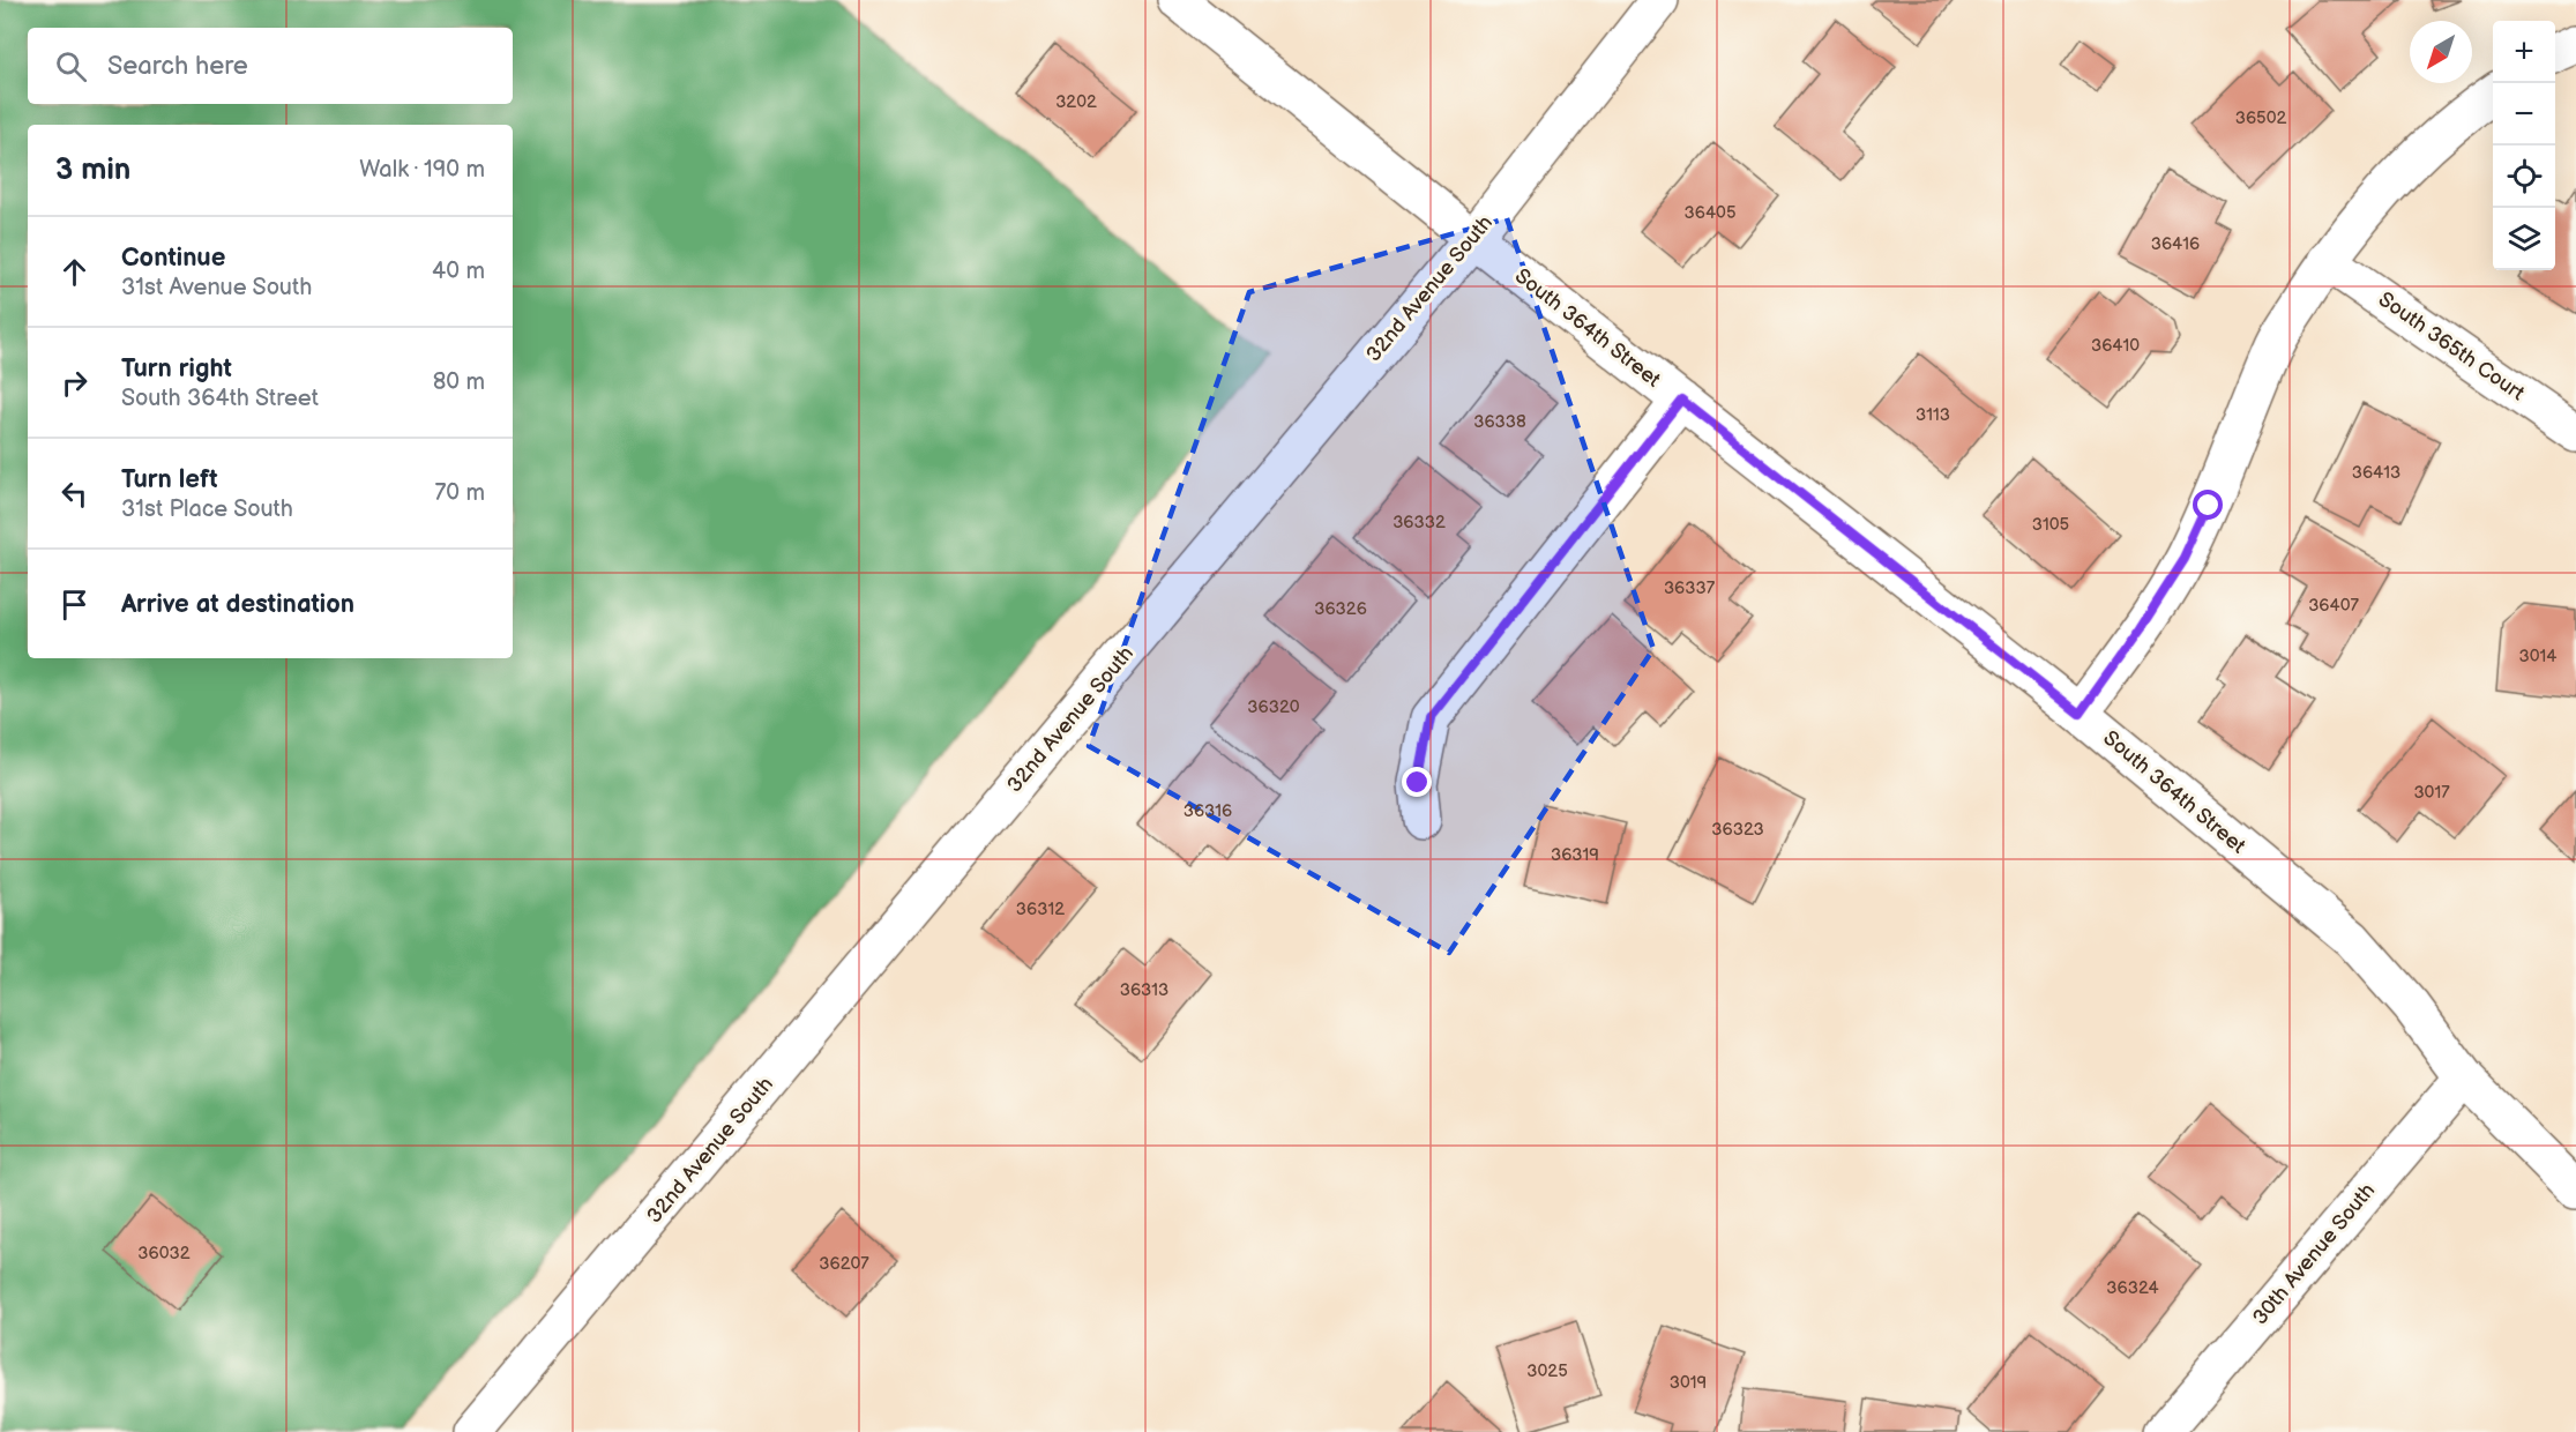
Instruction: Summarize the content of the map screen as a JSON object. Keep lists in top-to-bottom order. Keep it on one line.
{"streets":{"street":["32nd Avenue South","South 364th Street","South 365th Court","30th Avenue South"]},"crossings":[["32nd Avenue South","South 364th Street"],["South 364th Street","30th Avenue South"]],"house_numbers":["3202","36502","36405","36416","36410","3113","36338","36413","36332","3105","36337","36407","36326","3014","36320","3017","36316","36323","36319","36312","36313","36032","36207","36324","3025","3019"],"north":"bottom left","page":{"map_buttons":["+","−"],"search":"Search here","heading":["3 min","Walk · 190 m"],"list":[["Continue","31st Avenue South","40 m"],["Turn right","South 364th Street","80 m"],["Turn left","31st Place South","70 m"],"Arrive at destination"]}}
